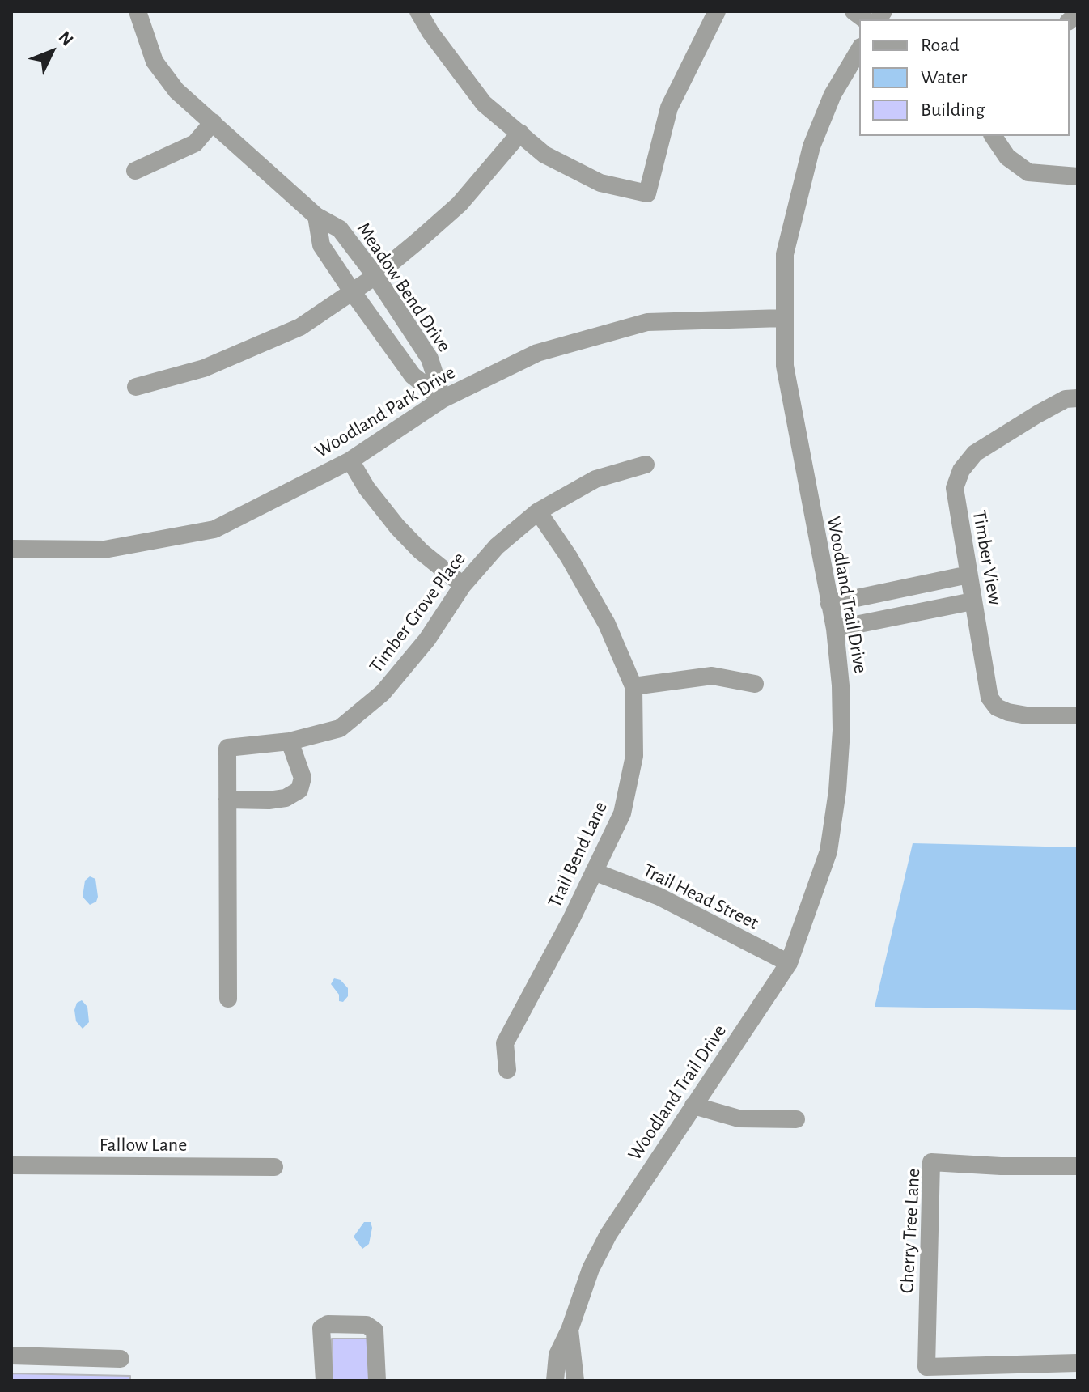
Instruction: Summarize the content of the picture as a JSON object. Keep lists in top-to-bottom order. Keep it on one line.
{"streets":{"street":["Meadow Bend Drive","Woodland Park Drive","Timber View","Woodland Trail Drive","Timber Grove Place","Trail Bend Lane","Trail Head Street","Fallow Lane","Cherry Tree Lane"]},"crossings":[["Meadow Bend Drive","Woodland Park Drive"],["Woodland Park Drive","Woodland Trail Drive"],["Woodland Trail Drive","Trail Head Street"],["Timber Grove Place","Trail Bend Lane"],["Trail Bend Lane","Trail Head Street"]],"legend":["Road","Water","Building"],"north":"top right"}
